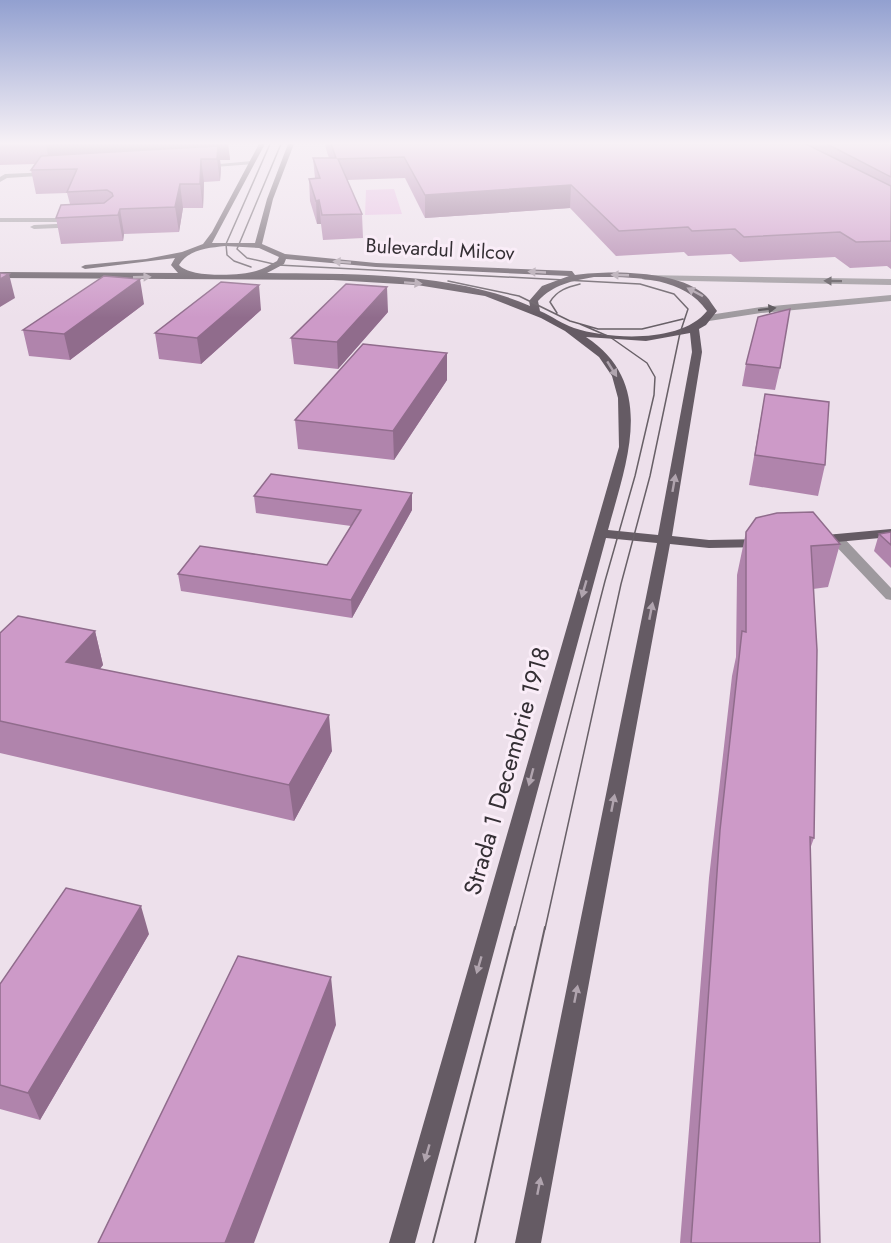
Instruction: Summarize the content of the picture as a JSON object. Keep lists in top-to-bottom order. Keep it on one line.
{"streets":{"main road":["Bulevardul Milcov","Strada 1 Decembrie 1918"]},"crossings":[["Bulevardul Milcov","Strada 1 Decembrie 1918"]]}
